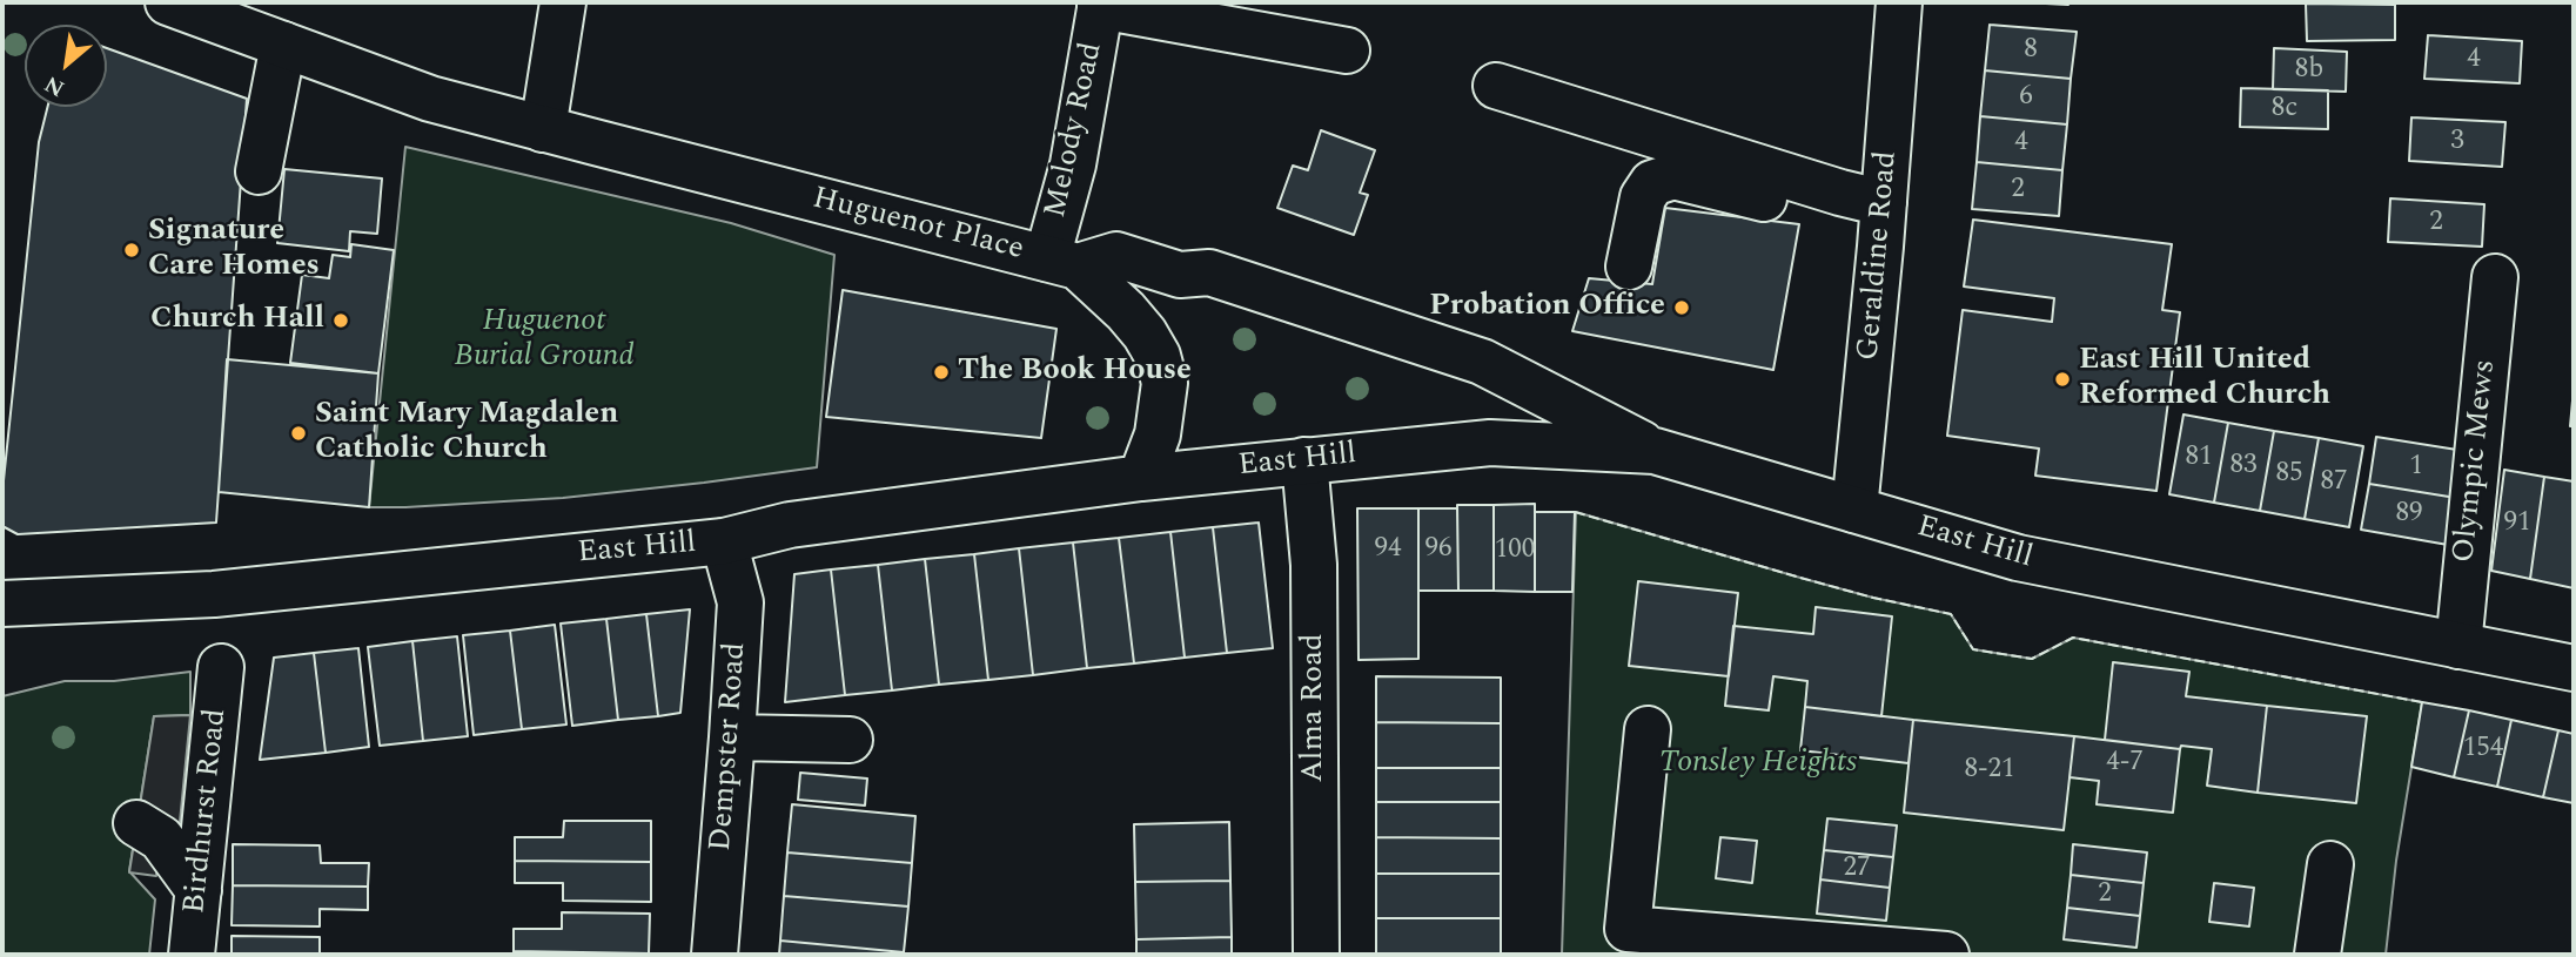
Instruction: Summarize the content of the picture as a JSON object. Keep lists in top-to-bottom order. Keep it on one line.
{"streets":{"main road":["Melody Road","Huguenot Place","Geraldine Road","East Hill","Olympic Mews","Alma Road","Dempster Road","Birdhurst Road"]},"crossings":[["Melody Road","Huguenot Place"],["Geraldine Road","East Hill"],["East Hill","Olympic Mews"],["East Hill","Alma Road"],["East Hill","Dempster Road"]],"parks":["Huguenot Burial Ground","Tonsley Heights"],"places":["Signature Care Homes","Probation Office","Church Hall","The Book House","East Hill United Reformed Church","Saint Mary Magdalen Catholic Church"],"house_numbers":["8","4","8b","6","8c","3","4","2","2","81","83","1","85","87","89","91","94","96","100","154","4-7","8-21","27","2"],"north":"bottom left"}
